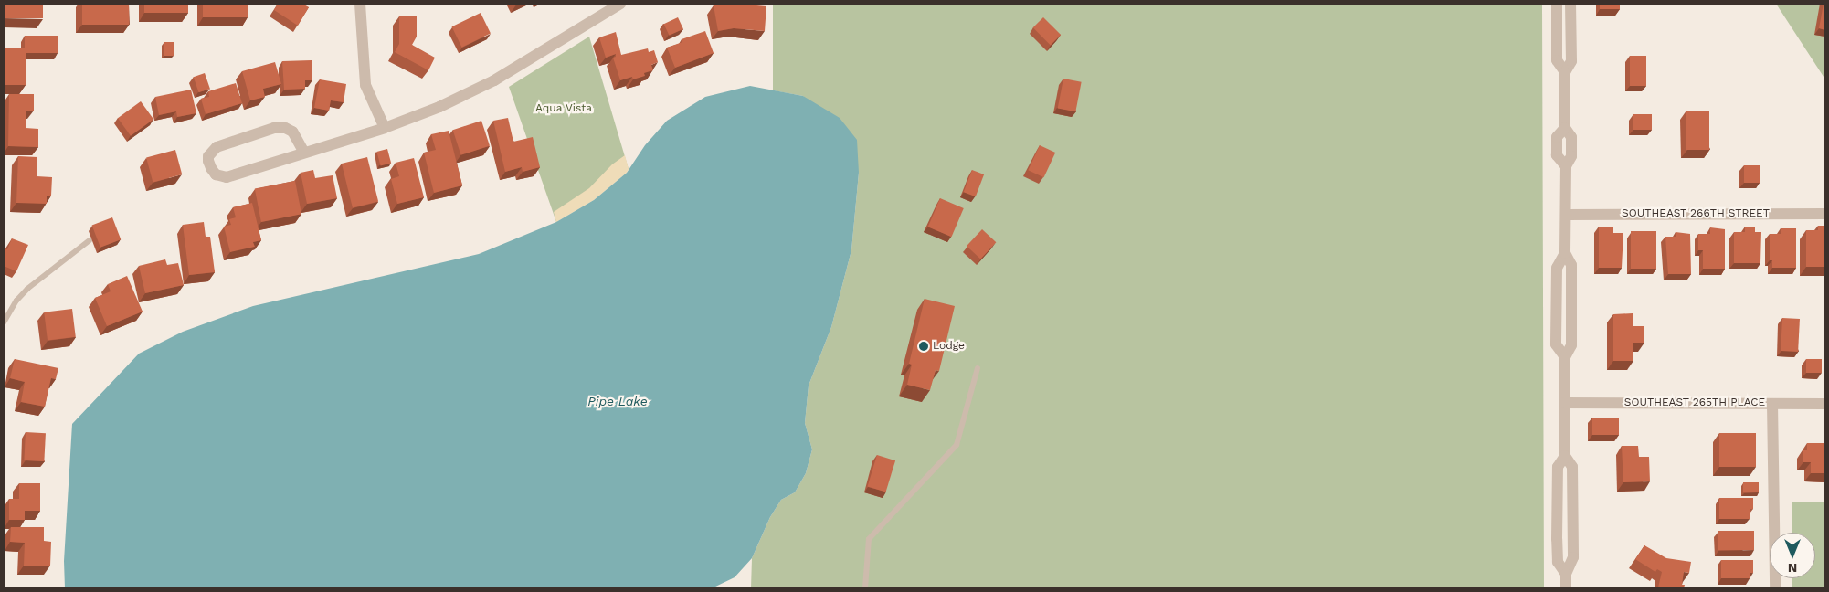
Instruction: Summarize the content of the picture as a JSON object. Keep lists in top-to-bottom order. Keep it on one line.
{"streets":{"street":["SOUTHEAST 266TH STREET","SOUTHEAST 265TH PLACE"]},"water":["Pipe Lake"],"parks":["Aqua Vista"],"places":["Lodge"],"north":"bottom"}
